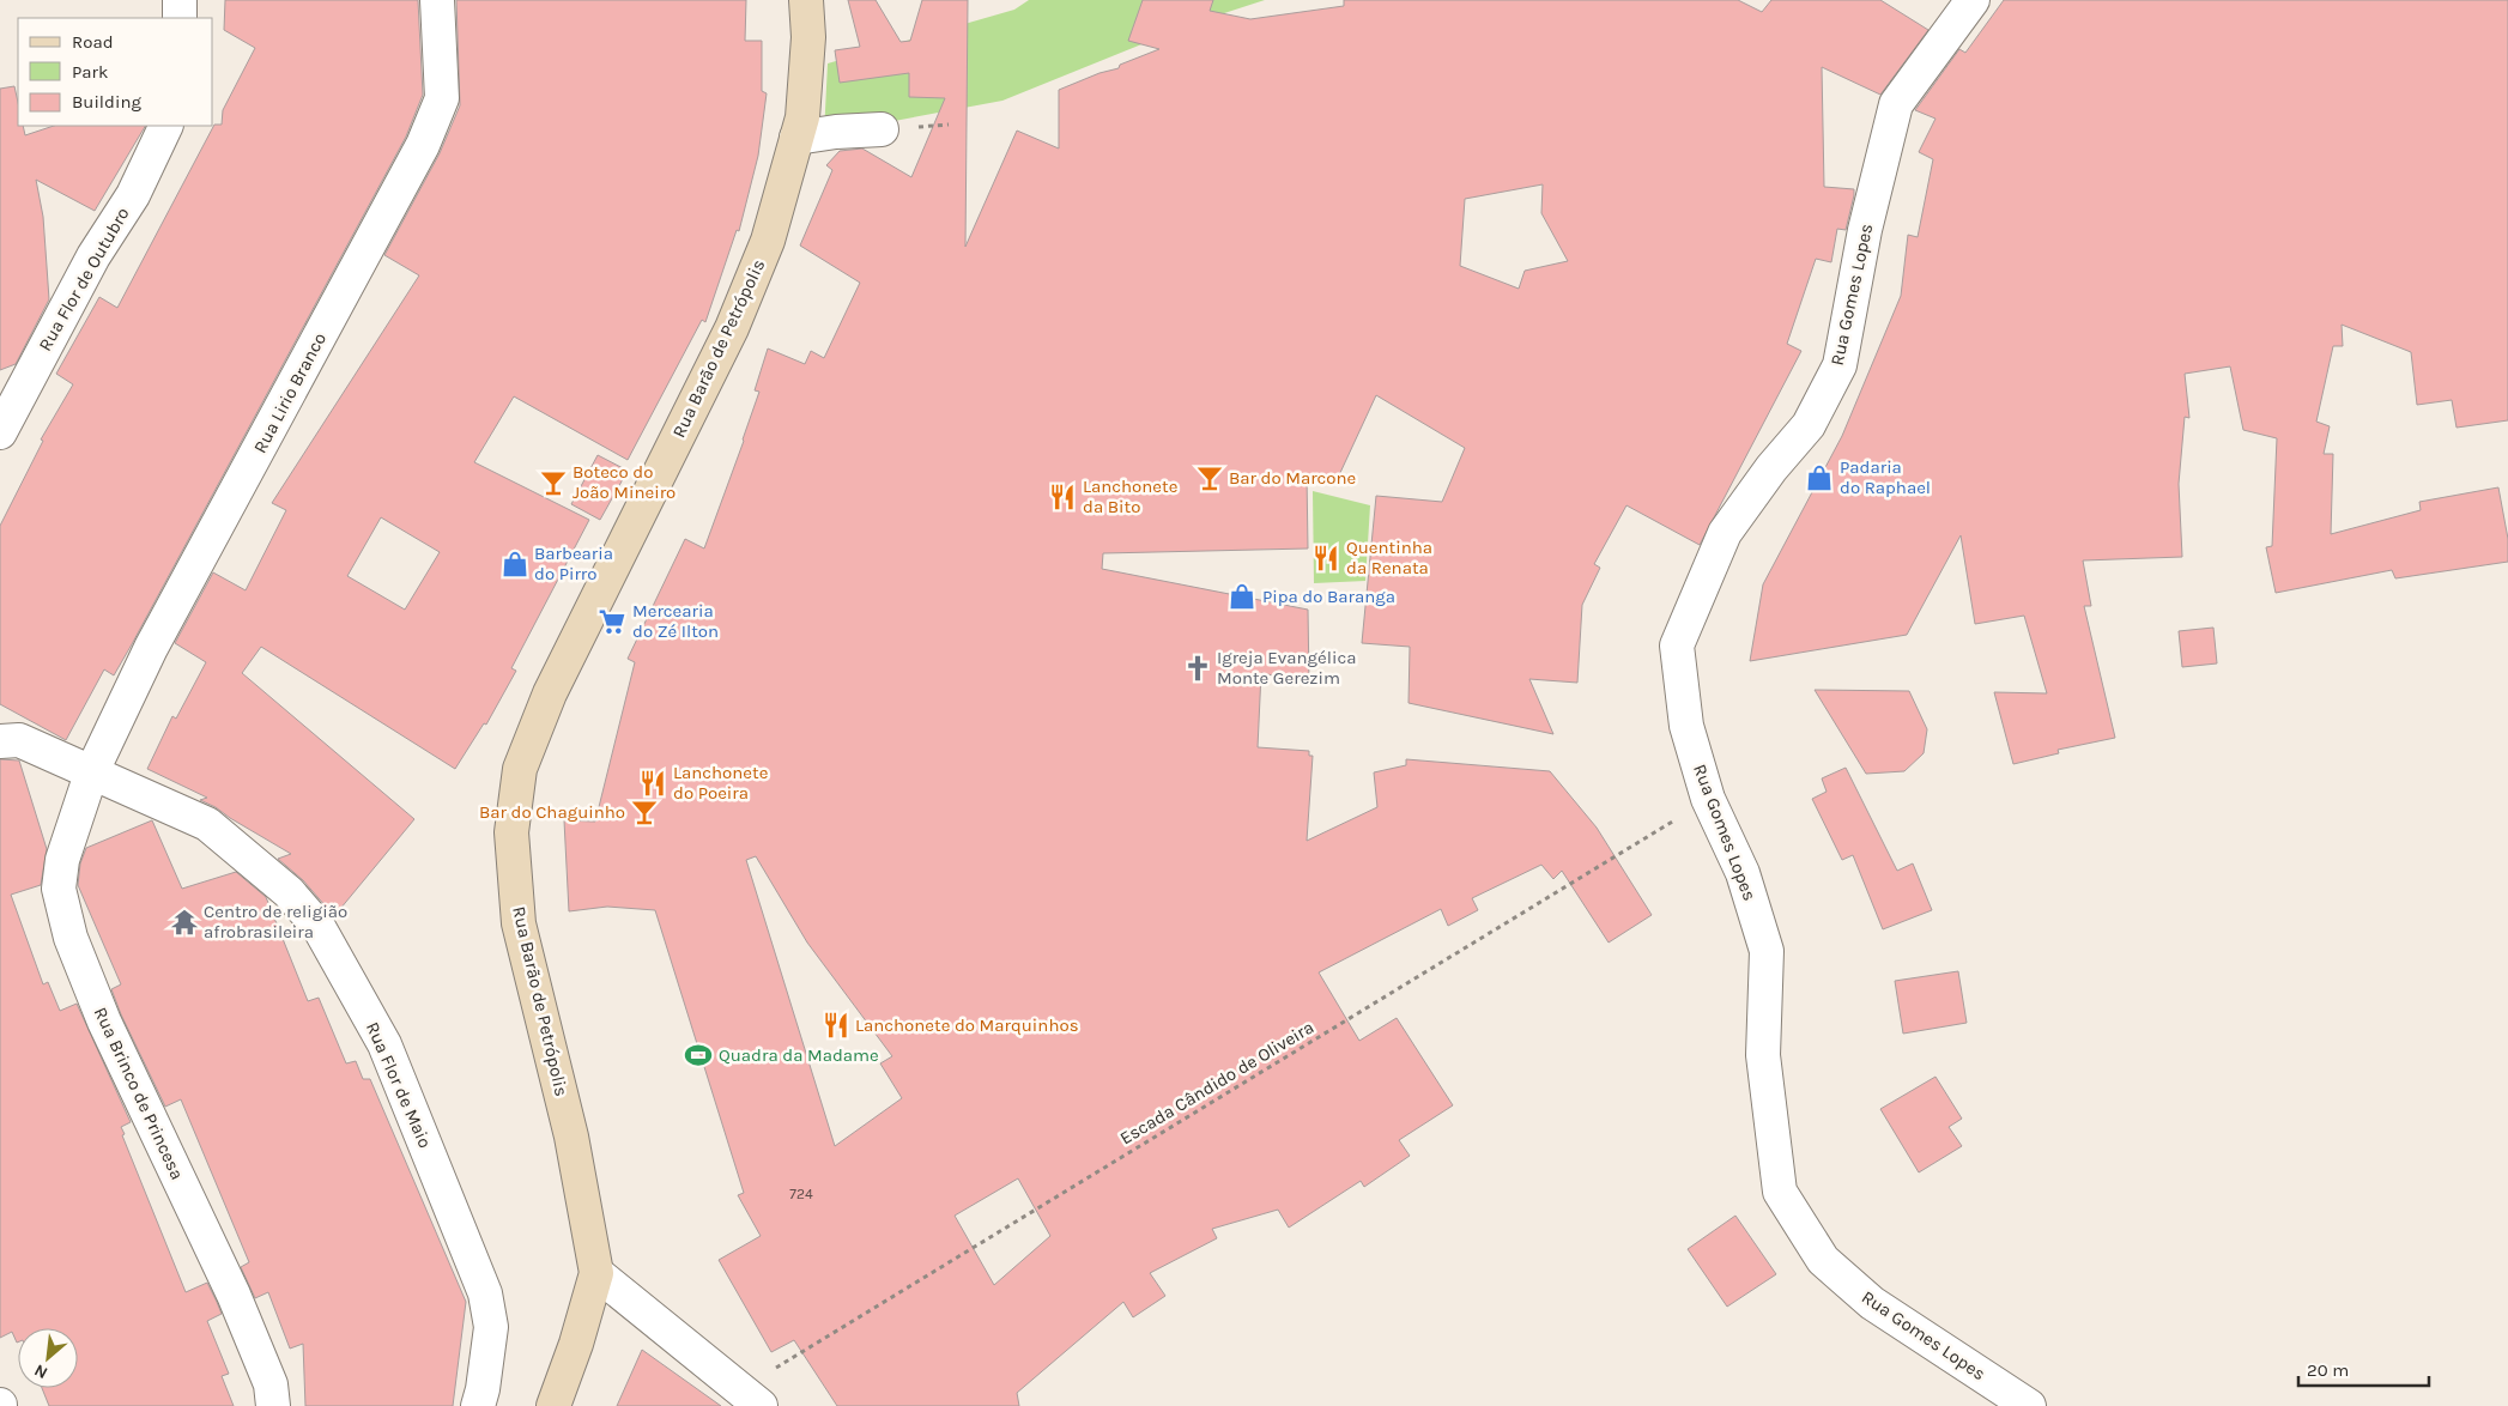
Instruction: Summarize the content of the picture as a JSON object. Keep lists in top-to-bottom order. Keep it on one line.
{"streets":{"street":["Rua Flor de Outubro","Rua Gomes Lopes","Rua Barão de Petrópolis","Rua Lirio Branco","Rua Flor de Maio","Rua Brinco de Princesa"],"path":["Escada Cândido de Oliveira"]},"crossings":[["Rua Gomes Lopes","Escada Cândido de Oliveira"],["Rua Lirio Branco","Rua Flor de Maio"],["Rua Lirio Branco","Rua Brinco de Princesa"],["Rua Flor de Maio","Rua Brinco de Princesa"]],"places":{"bar":["Bar do Marcone","Boteco do João Mineiro","Bar do Chaguinho"],"shop":["Padaria do Raphael","Barbearia do Pirro","Pipa do Baranga"],"restaurant":["Lanchonete da Bito","Quentinha da Renata","Lanchonete do Poeira","Lanchonete do Marquinhos"],"supermarket":["Mercearia do Zé Ilton"],"church":["Igreja Evangélica Monte Gerezim"],"temple":["Centro de religião afrobrasileira"],"sports":["Quadra da Madame"]},"house_numbers":["724"],"legend":["Road","Park","Building"],"scale_bar":"20 m","north":"bottom left"}
